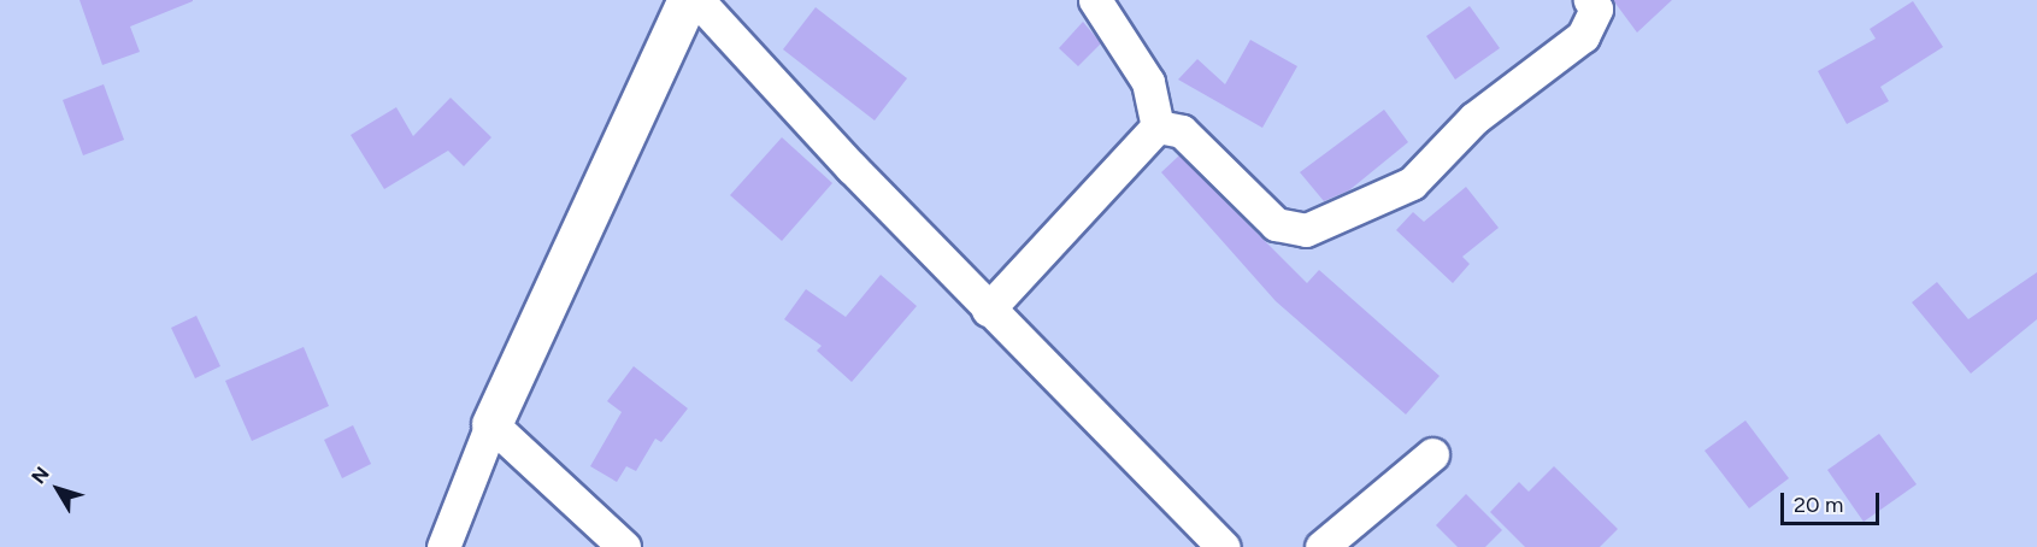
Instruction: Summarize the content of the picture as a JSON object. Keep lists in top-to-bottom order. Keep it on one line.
{"scale_bar":"20 m","north":"top left"}
